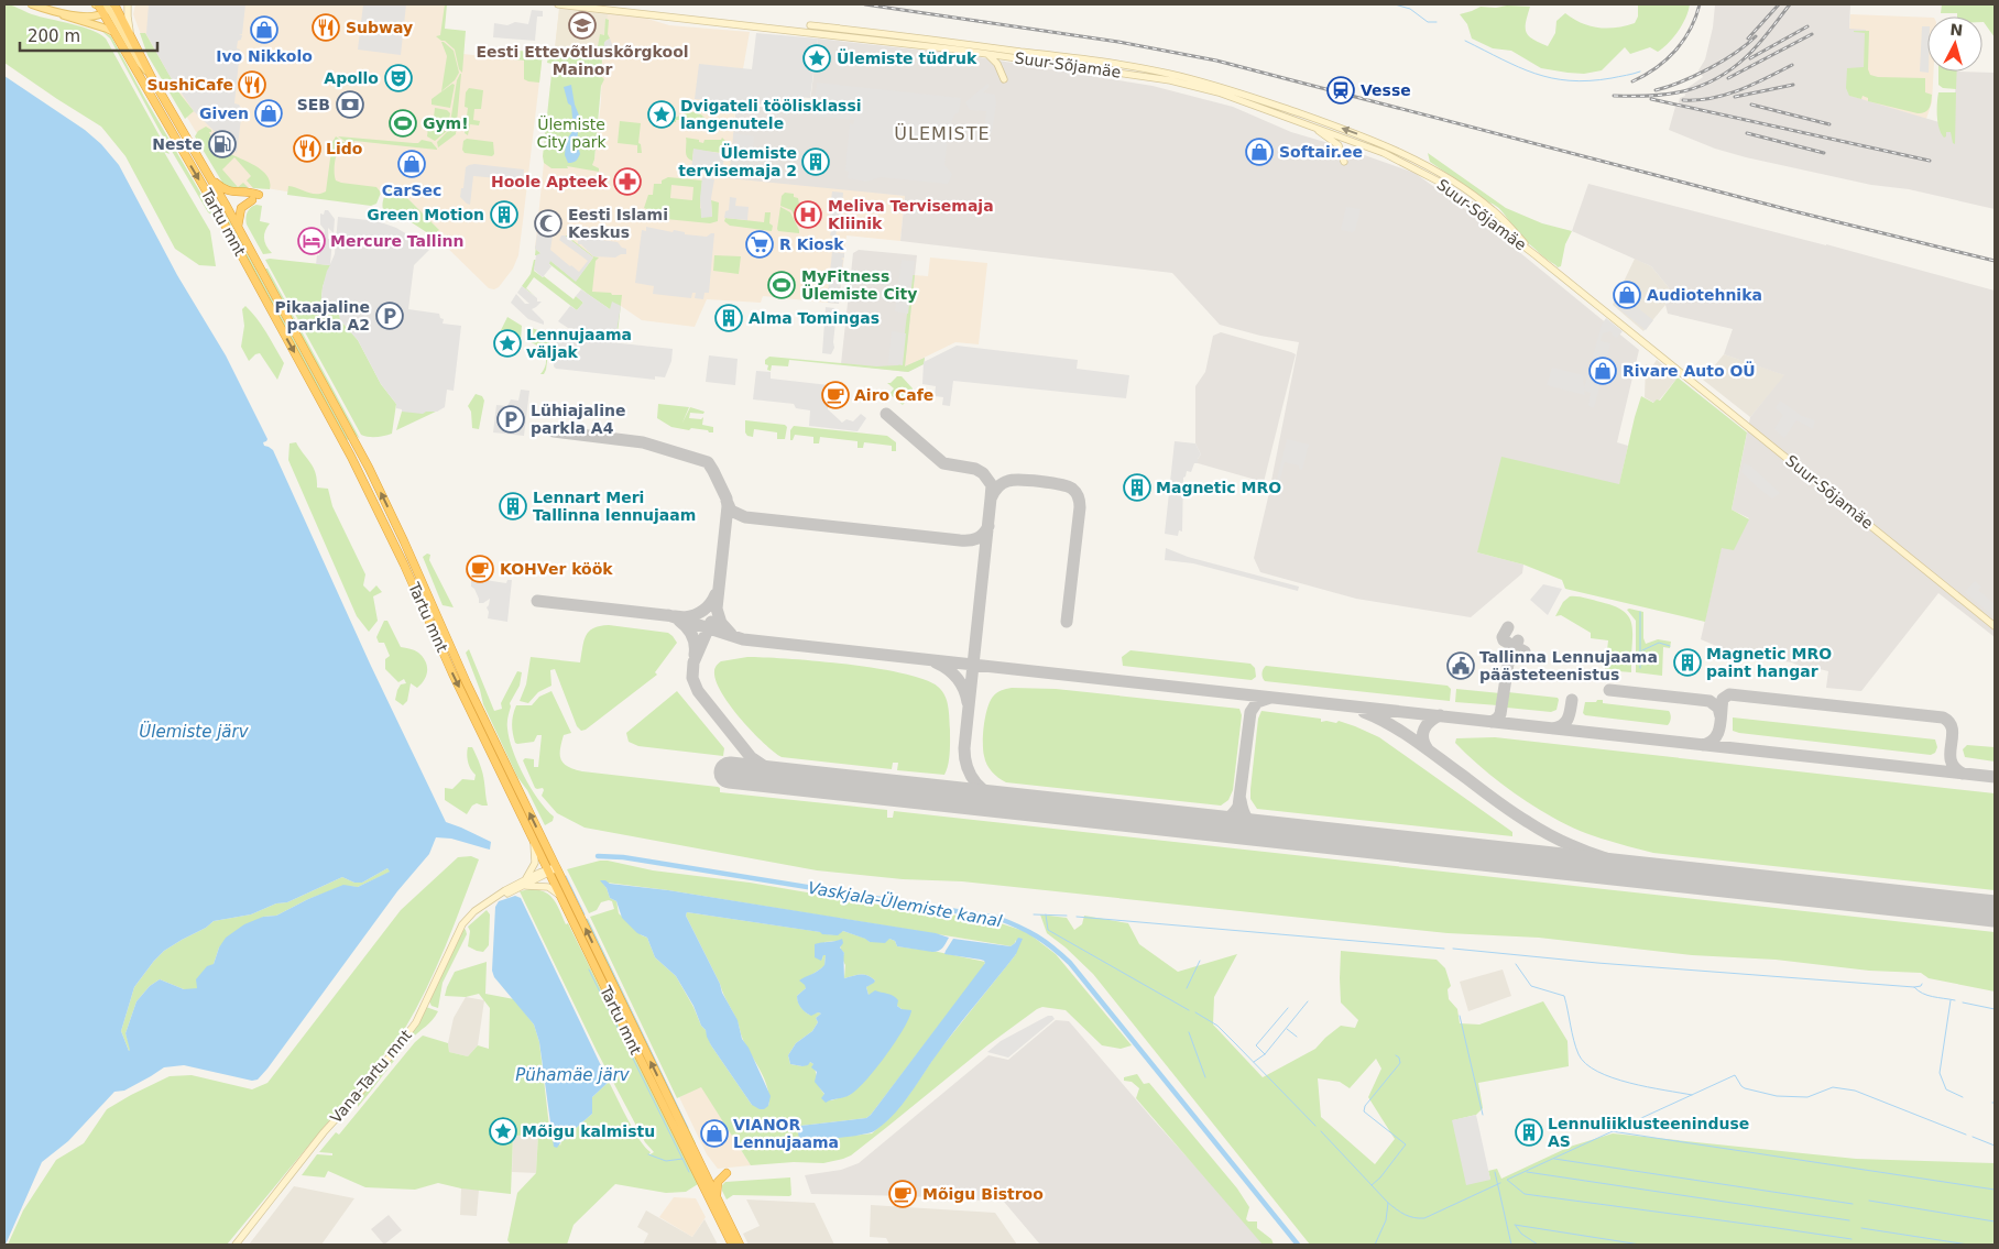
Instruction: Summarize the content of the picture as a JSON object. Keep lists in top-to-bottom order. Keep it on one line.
{"streets":{"highway":["Tartu mnt"],"main road":["Suur-Sõjamäe","Vana-Tartu mnt"]},"crossings":[["Tartu mnt","Vana-Tartu mnt"]],"districts":["ÜLEMISTE"],"water":["Ülemiste järv","Vaskjala-Ülemiste kanal","Pühamäe järv"],"parks":["Ülemiste City park"],"places":{"school or university":["Eesti Ettevõtluskõrgkool Mainor"],"restaurant":["Subway","SushiCafe","Lido"],"shop":["Ivo Nikkolo","Given","Softair.ee","CarSec","Audiotehnika","Rivare Auto OÜ","VIANOR Lennujaama"],"place":["Ülemiste tüdruk","Dvigateli töölisklassi langenutele","Lennujaama väljak","Mõigu kalmistu"],"theatre":["Apollo"],"station":["Vesse"],"bank":["SEB"],"sports":["Gym!","MyFitness Ülemiste City"],"fuel station":["Neste"],"building":["Ülemiste tervisemaja 2","Green Motion","Alma Tomingas","Magnetic MRO","Lennart Meri Tallinna lennujaam","Magnetic MRO paint hangar","Lennuliiklusteeninduse AS"],"pharmacy":["Hoole Apteek"],"hospital":["Meliva Tervisemaja Kliinik"],"mosque":["Eesti Islami Keskus"],"hotel":["Mercure Tallinn"],"supermarket":["R Kiosk"],"parking":["Pikaajaline parkla A2","Lühiajaline parkla A4"],"cafe":["Airo Cafe","KOHVer köök","Mõigu Bistroo"],"public building":["Tallinna Lennujaama päästeteenistus"]},"scale_bar":"200 m","north":"top"}
